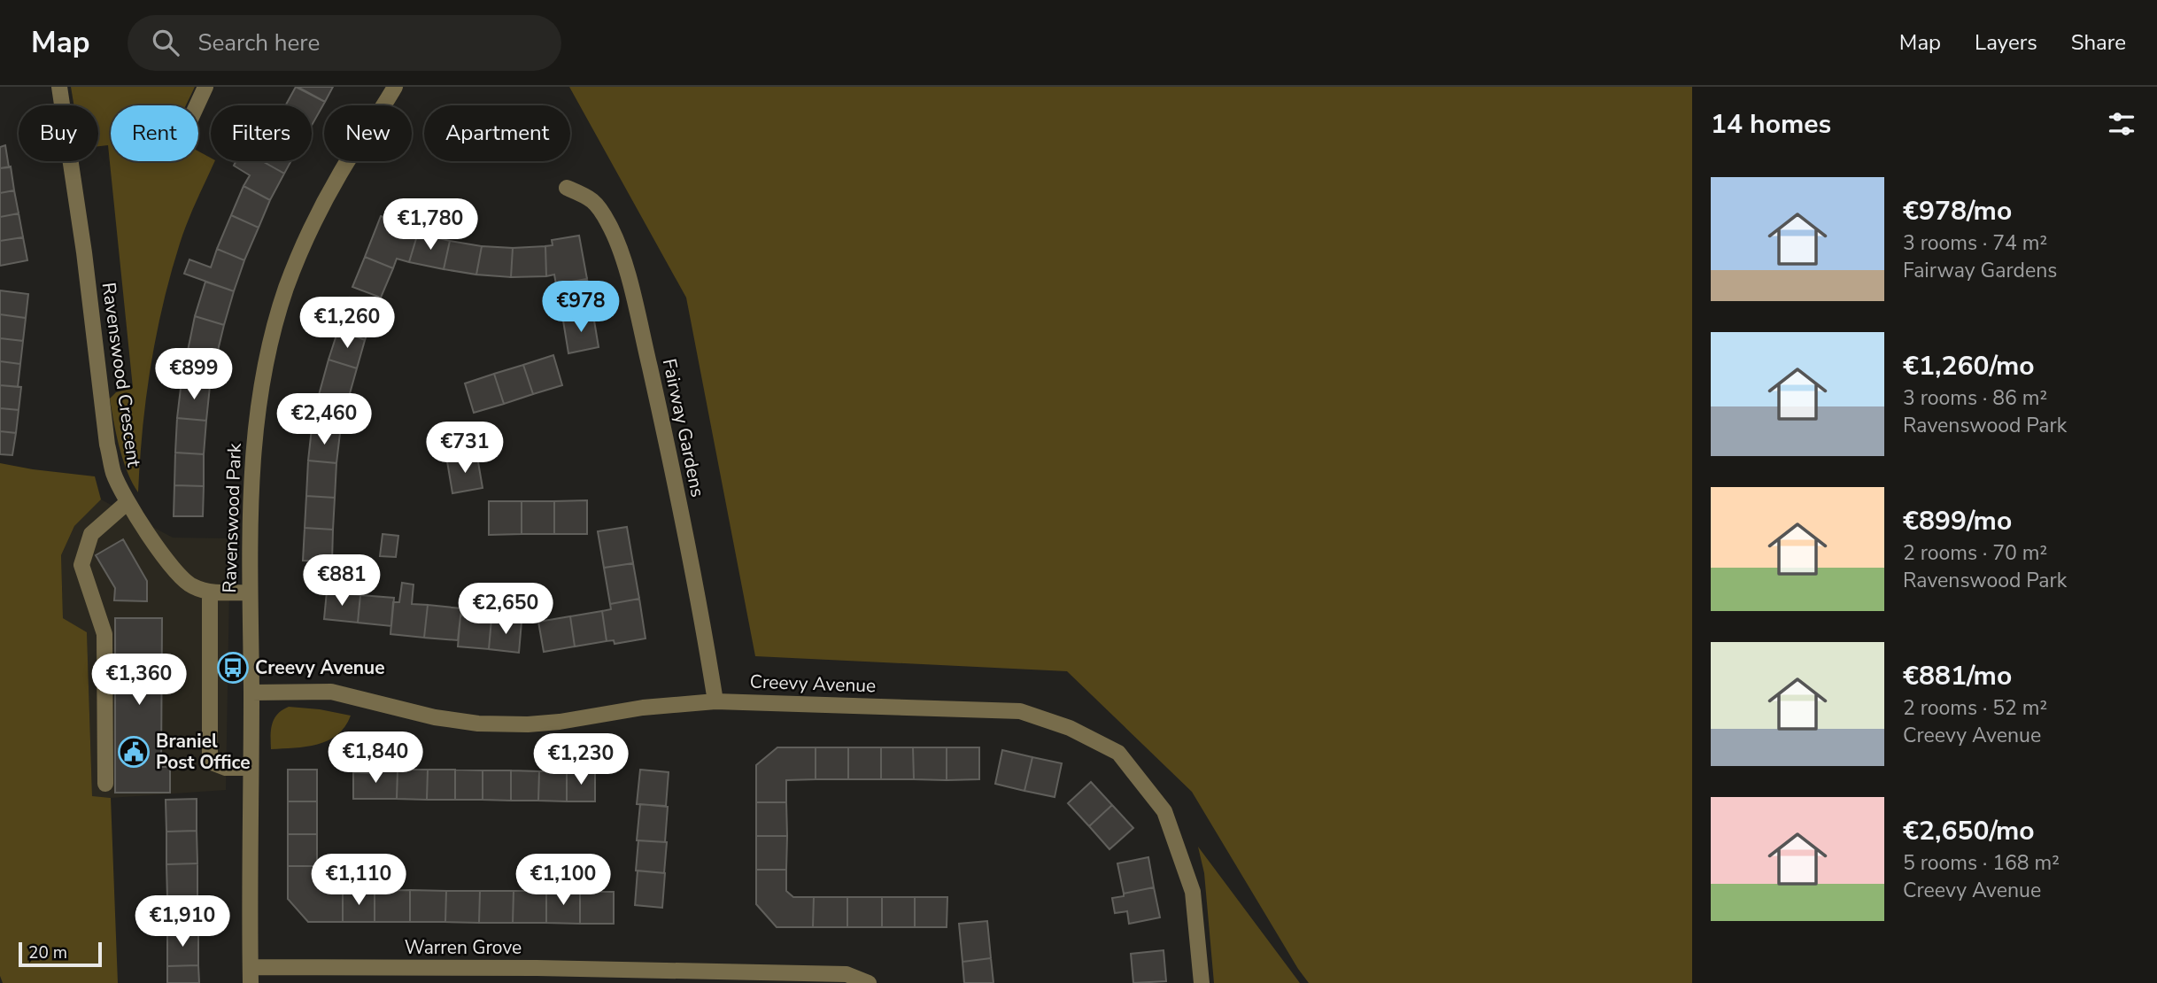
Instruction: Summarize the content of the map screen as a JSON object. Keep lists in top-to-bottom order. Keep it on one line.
{"streets":{"street":["Ravenswood Crescent","Fairway Gardens","Ravenswood Park","Creevy Avenue","Warren Grove"]},"crossings":[["Ravenswood Crescent","Ravenswood Park"],["Fairway Gardens","Creevy Avenue"],["Ravenswood Park","Creevy Avenue"],["Ravenswood Park","Warren Grove"]],"places":{"bus stop":["Creevy Avenue"],"public building":["Braniel Post Office"]},"scale_bar":"20 m","page":{"header":"Map","search":"Search here","nav":["Map","Layers","Share"],"heading":"14 homes","chip":["Buy","Rent","Filters","New","Apartment"],"list":[{"name":"€978/mo","note":"3 rooms · 74 m² · Fairway Gardens"},{"name":"€1,260/mo","note":"3 rooms · 86 m² · Ravenswood Park"},{"name":"€899/mo","note":"2 rooms · 70 m² · Ravenswood Park"},{"name":"€881/mo","note":"2 rooms · 52 m² · Creevy Avenue"},{"name":"€2,650/mo","note":"5 rooms · 168 m² · Creevy Avenue"}],"price":["€1,780","€978","€1,260","€899","€2,460","€731","€881","€2,650","€1,360","€1,840","€1,230","€1,110","€1,100","€1,910"],"scale":"20 m"}}
